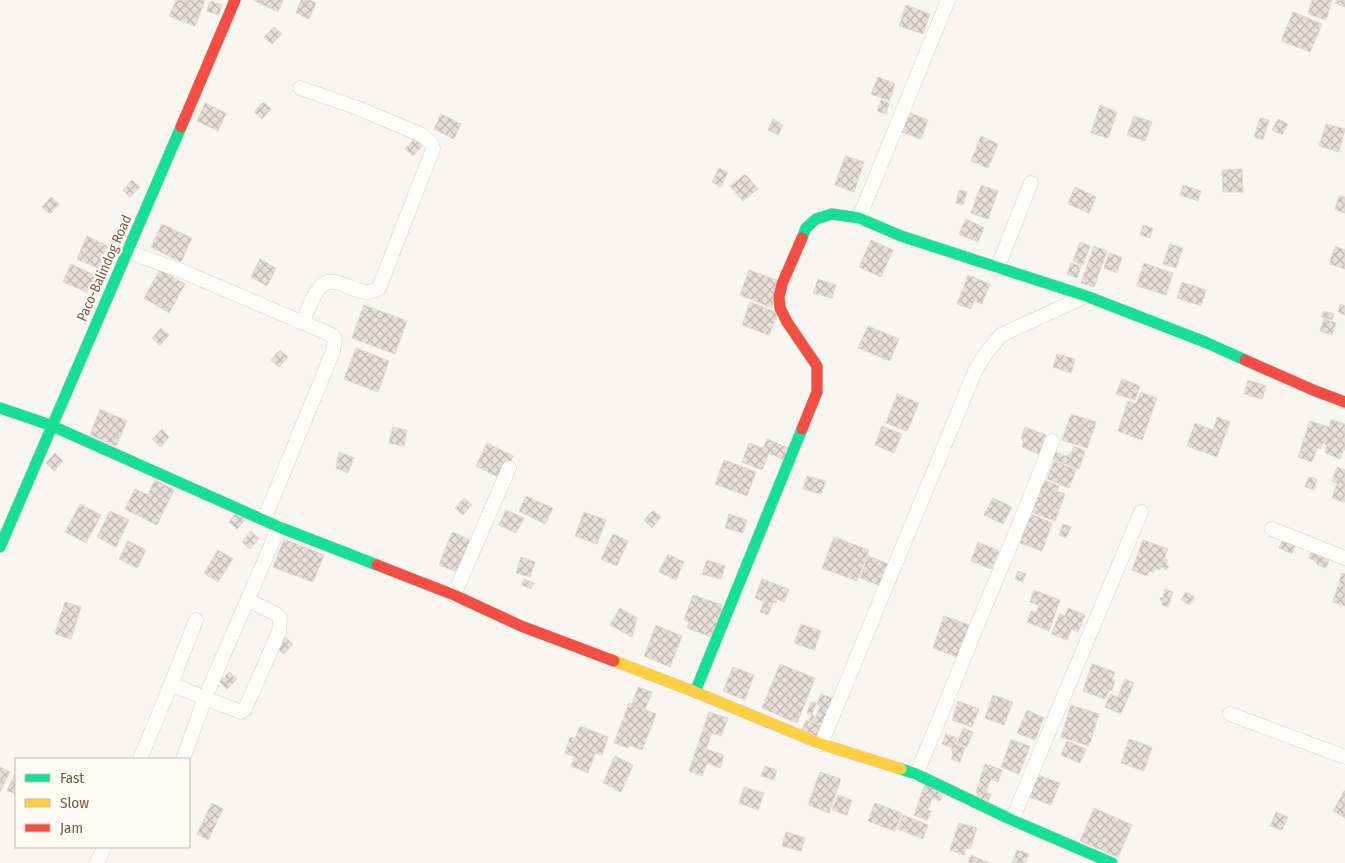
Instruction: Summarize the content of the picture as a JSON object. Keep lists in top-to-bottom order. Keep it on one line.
{"streets":{"street":["Paco-Balindog Road"]},"legend":["Fast","Slow","Jam"]}
